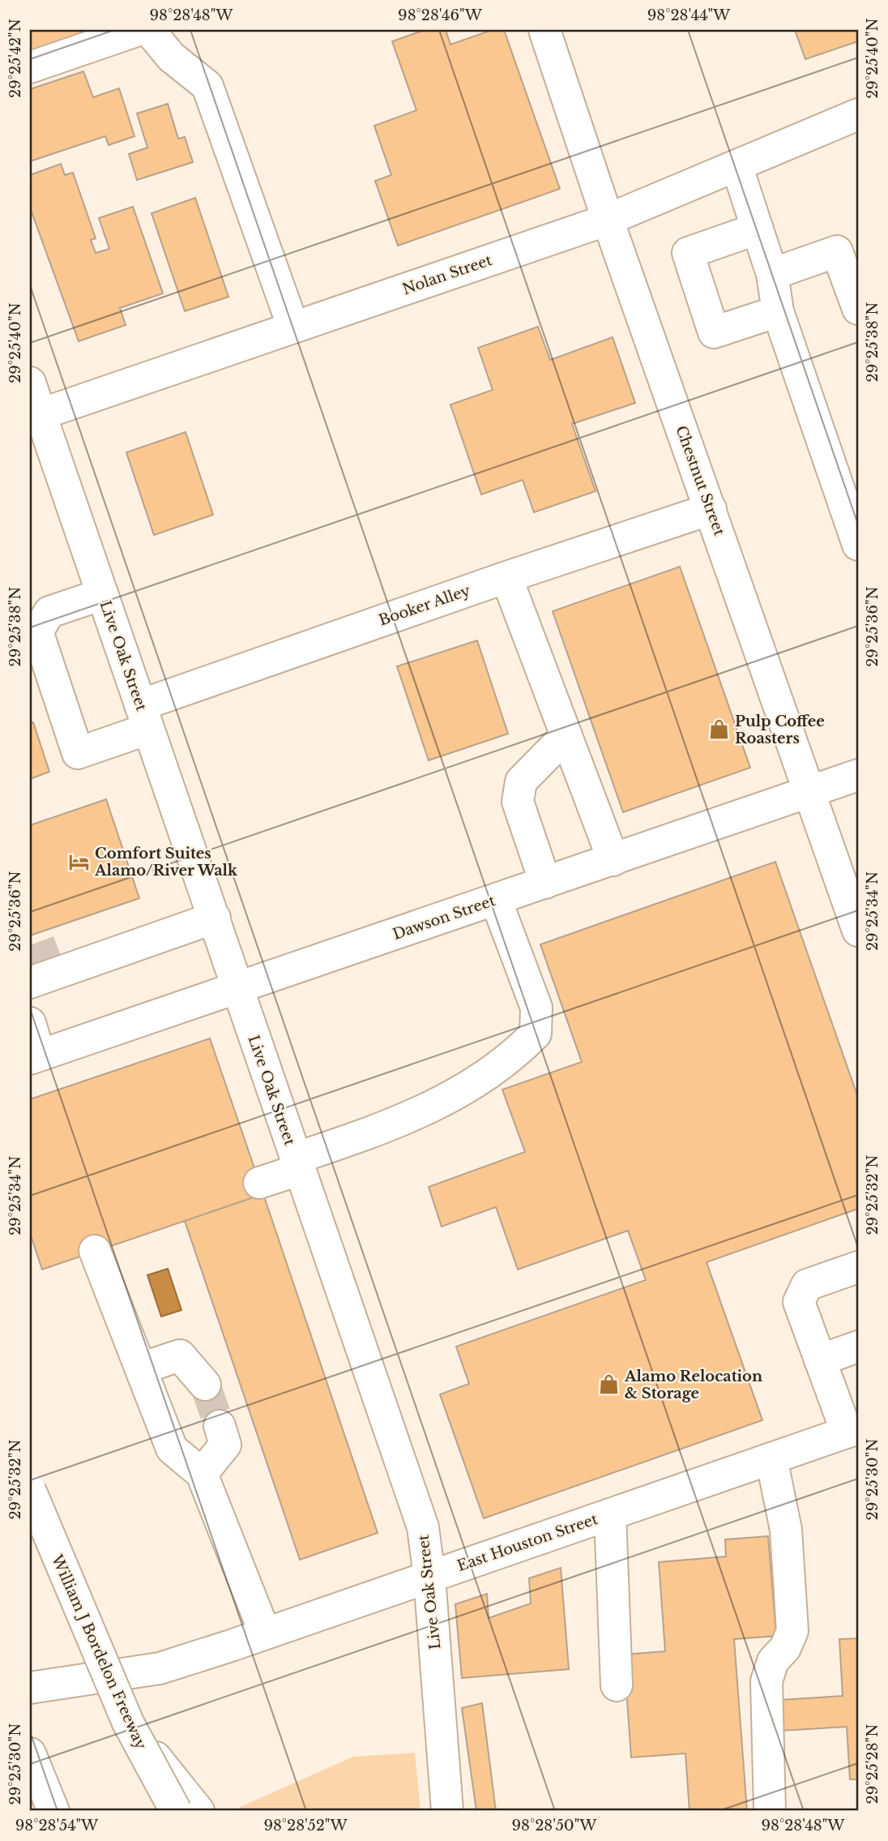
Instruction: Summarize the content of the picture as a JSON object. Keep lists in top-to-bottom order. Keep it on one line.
{"streets":{"main road":["Nolan Street","Chestnut Street","Booker Alley","Live Oak Street","Dawson Street","East Houston Street","William J Bordelon Freeway"]},"crossings":[["Nolan Street","Chestnut Street"],["Nolan Street","Live Oak Street"],["Chestnut Street","Booker Alley"],["Chestnut Street","Dawson Street"],["Booker Alley","Live Oak Street"],["Live Oak Street","Dawson Street"],["Live Oak Street","East Houston Street"]],"places":{"shop":["Pulp Coffee Roasters","Alamo Relocation & Storage"],"hotel":["Comfort Suites Alamo/River Walk"]},"coordinates":["98°28'48\"W","98°28'46\"W","98°28'44\"W","29°25'40\"N","29°25'42\"N","29°25'38\"N","29°25'36\"N","29°25'34\"N","29°25'32\"N","29°25'30\"N","29°25'28\"N","98°28'54\"W","98°28'52\"W","98°28'50\"W"]}
